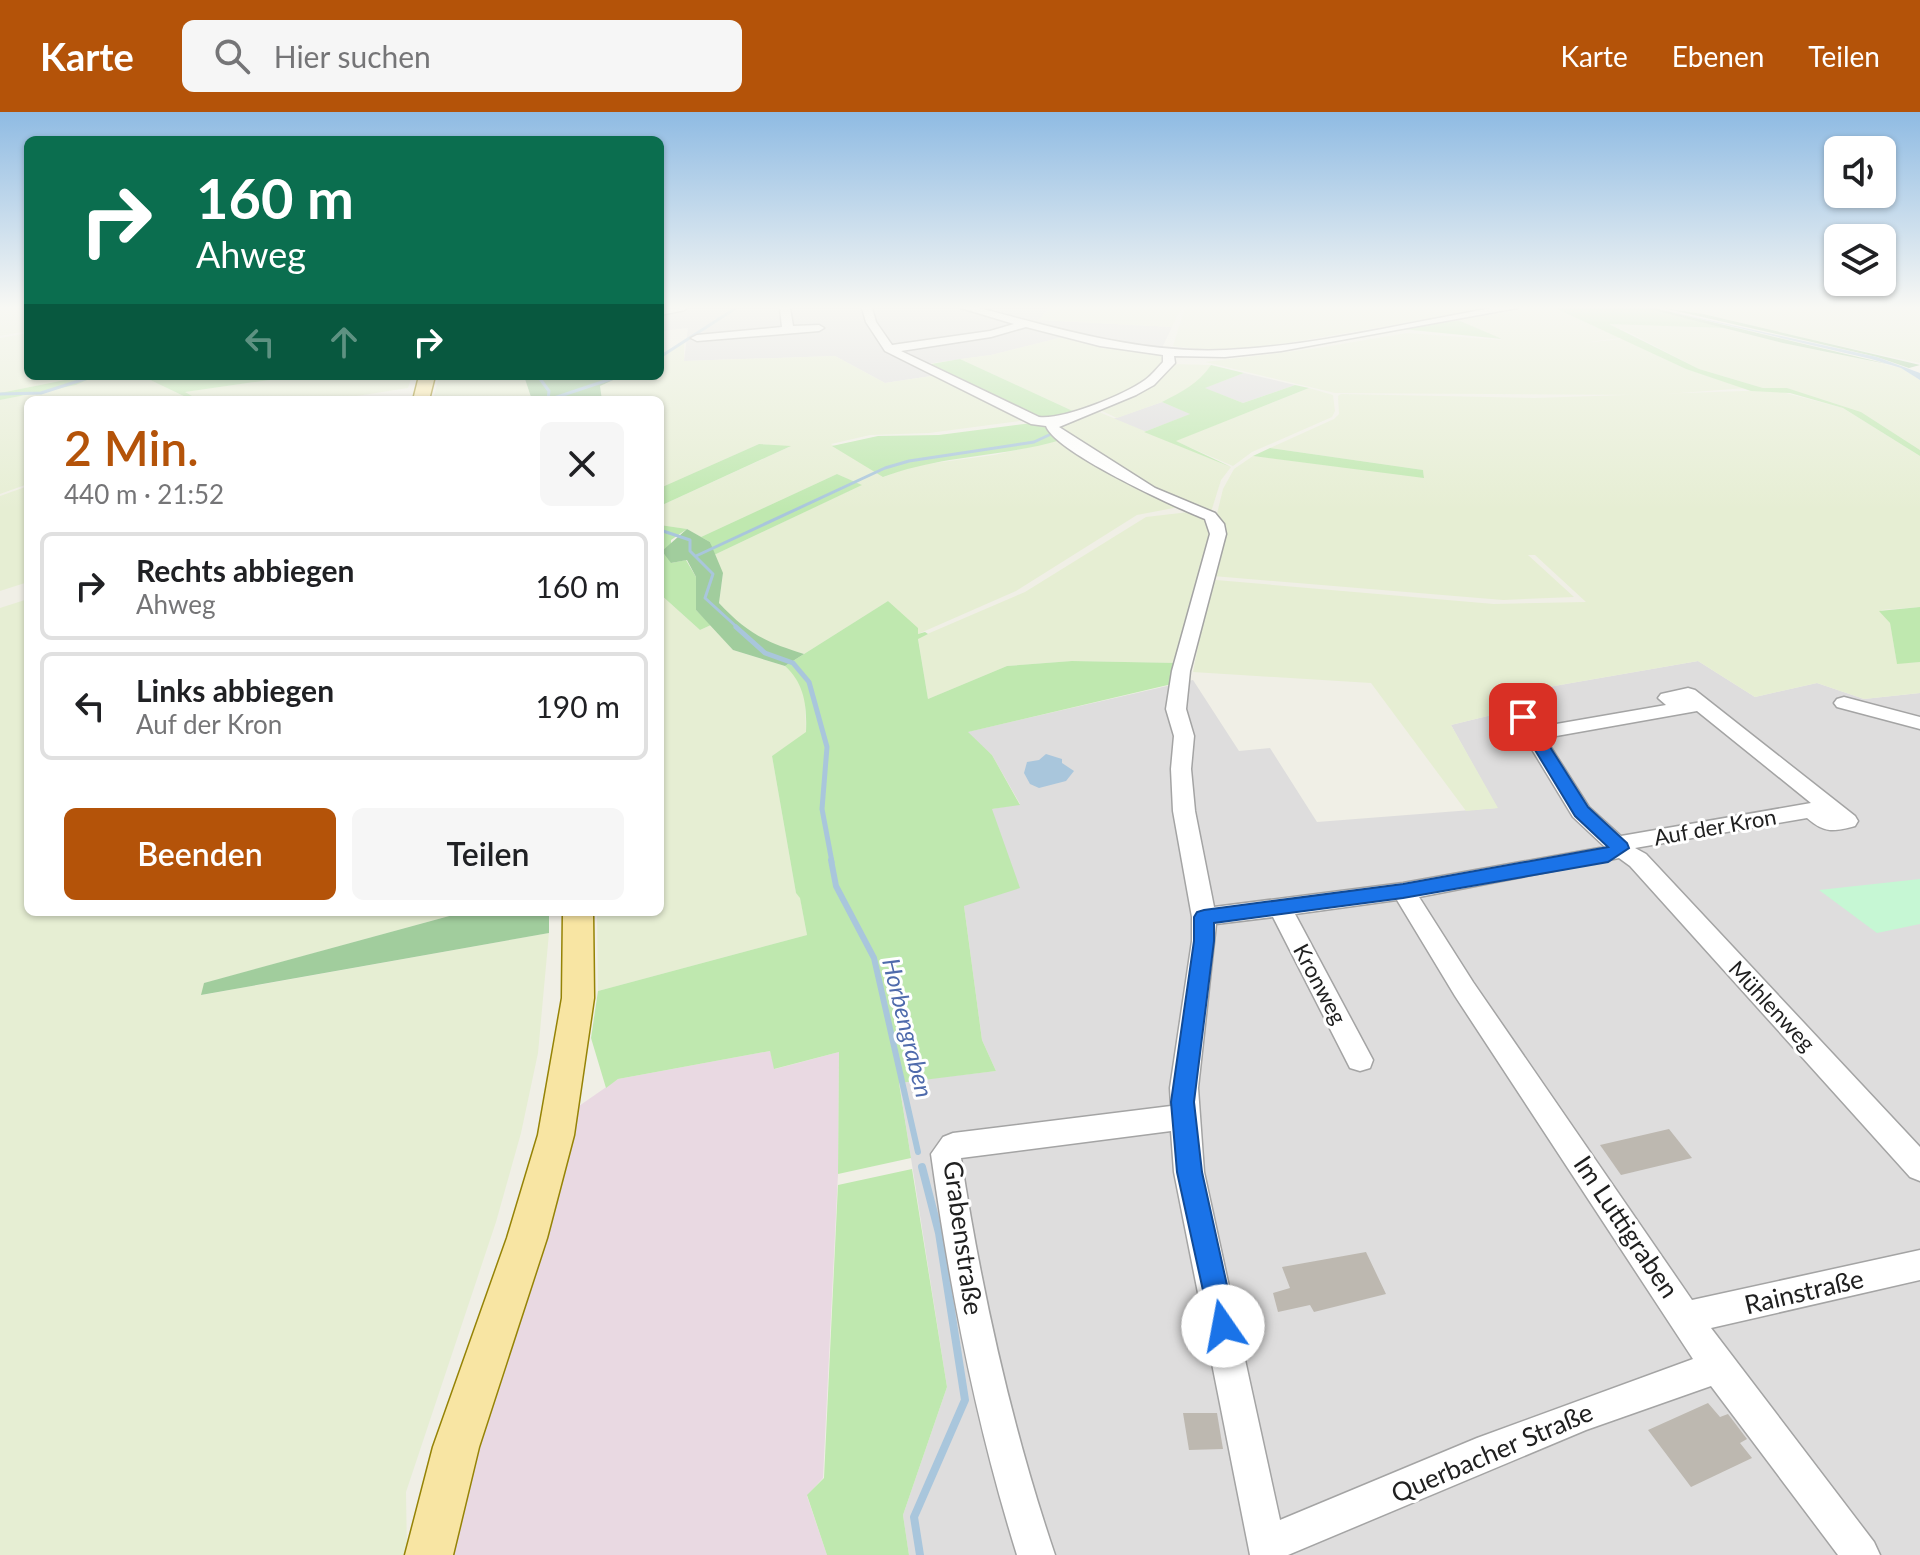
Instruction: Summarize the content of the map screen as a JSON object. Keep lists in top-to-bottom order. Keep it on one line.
{"streets":{"street":["Auf der Kron","Kronweg","Mühlenweg","Im Luttigraben","Grabenstraße","Rainstraße","Querbacher Straße"]},"crossings":[["Auf der Kron","Kronweg"],["Auf der Kron","Mühlenweg"],["Auf der Kron","Im Luttigraben"],["Auf der Kron","Querbacher Straße"],["Im Luttigraben","Rainstraße"],["Im Luttigraben","Querbacher Straße"],["Grabenstraße","Querbacher Straße"]],"water":["Horbengraben"],"page":{"header":"Karte","search":"Hier suchen","nav":["Karte","Ebenen","Teilen"],"turn":["160 m","Ahweg"],"heading":["2 Min.","440 m · 21:52"],"list":[{"name":"Rechts abbiegen","note":"Ahweg","value":"160 m"},{"name":"Links abbiegen","note":"Auf der Kron","value":"190 m"}],"buttons":["Beenden","Teilen"]}}
